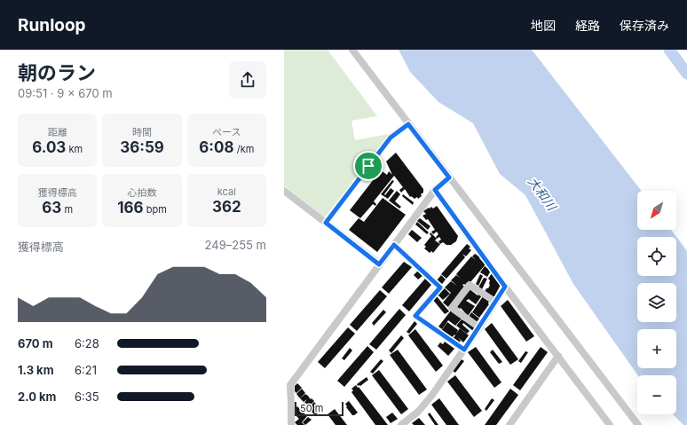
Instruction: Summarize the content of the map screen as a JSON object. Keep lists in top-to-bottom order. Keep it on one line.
{"water":["大和川"],"scale_bar":"50 m","north":"bottom left","page":{"header":"Runloop","nav":["地図","経路","保存済み"],"heading":["朝のラン","09:51 · 9 × 670 m"],"stats":[["距離","6.03 km"],["時間","36:59"],["ペース","6:08 /km"],["獲得標高","63 m"],["心拍数","166 bpm"],["kcal","362"]],"map_buttons":["+","−"],"chart":["獲得標高","249–255 m"],"list":[{"name":"670 m","note":"6:28"},{"name":"1.3 km","note":"6:21"},{"name":"2.0 km","note":"6:35"}],"scale":"50 m"}}
